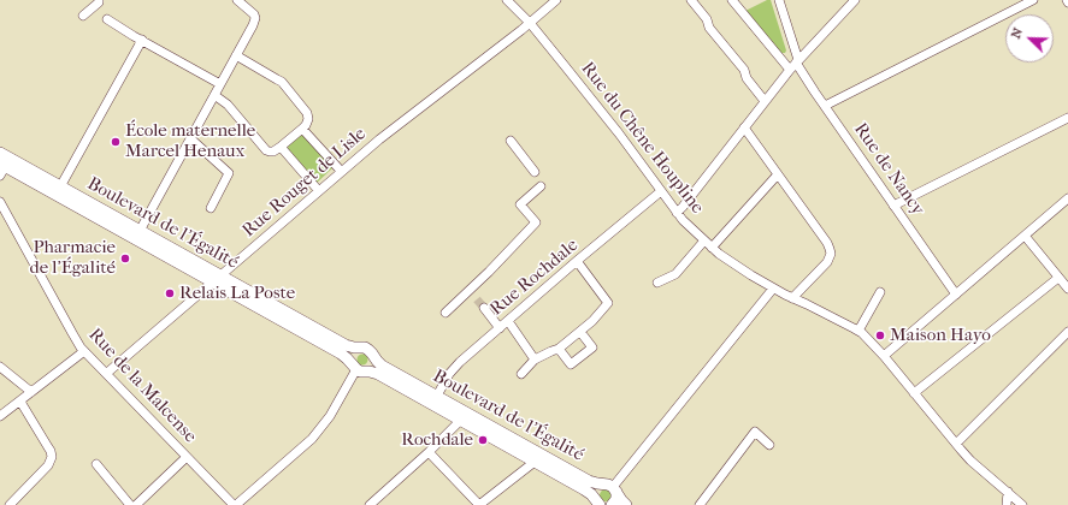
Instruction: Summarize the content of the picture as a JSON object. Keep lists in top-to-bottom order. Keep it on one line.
{"streets":{"main road":["Boulevard de l'Égalité"],"street":["Rue du Chêne Houpline","Rue de Nancy","Rue Rouget de Lisle","Rue Rochdale","Rue de la Malcense"]},"crossings":[["Rue du Chêne Houpline","Rue Rouget de Lisle"],["Rue du Chêne Houpline","Rue Rochdale"],["Rue Rouget de Lisle","Boulevard de l'Égalité"],["Rue Rouget de Lisle","Rue de la Malcense"],["Boulevard de l'Égalité","Rue Rochdale"]],"places":["École maternelle Marcel Henaux","Pharmacie de l'Égalité","Relais La Poste","Maison Hayo","Rochdale"],"north":"top left"}
